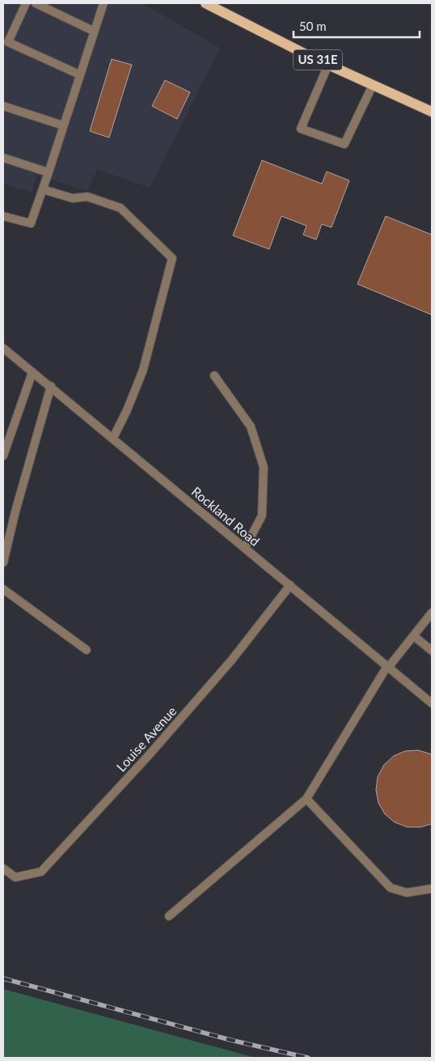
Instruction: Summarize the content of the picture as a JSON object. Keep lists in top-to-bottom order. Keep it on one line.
{"streets":{"main road":["US 31E"],"street":["Rockland Road","Louise Avenue"]},"crossings":[["Rockland Road","Louise Avenue"]],"scale_bar":"50 m"}
